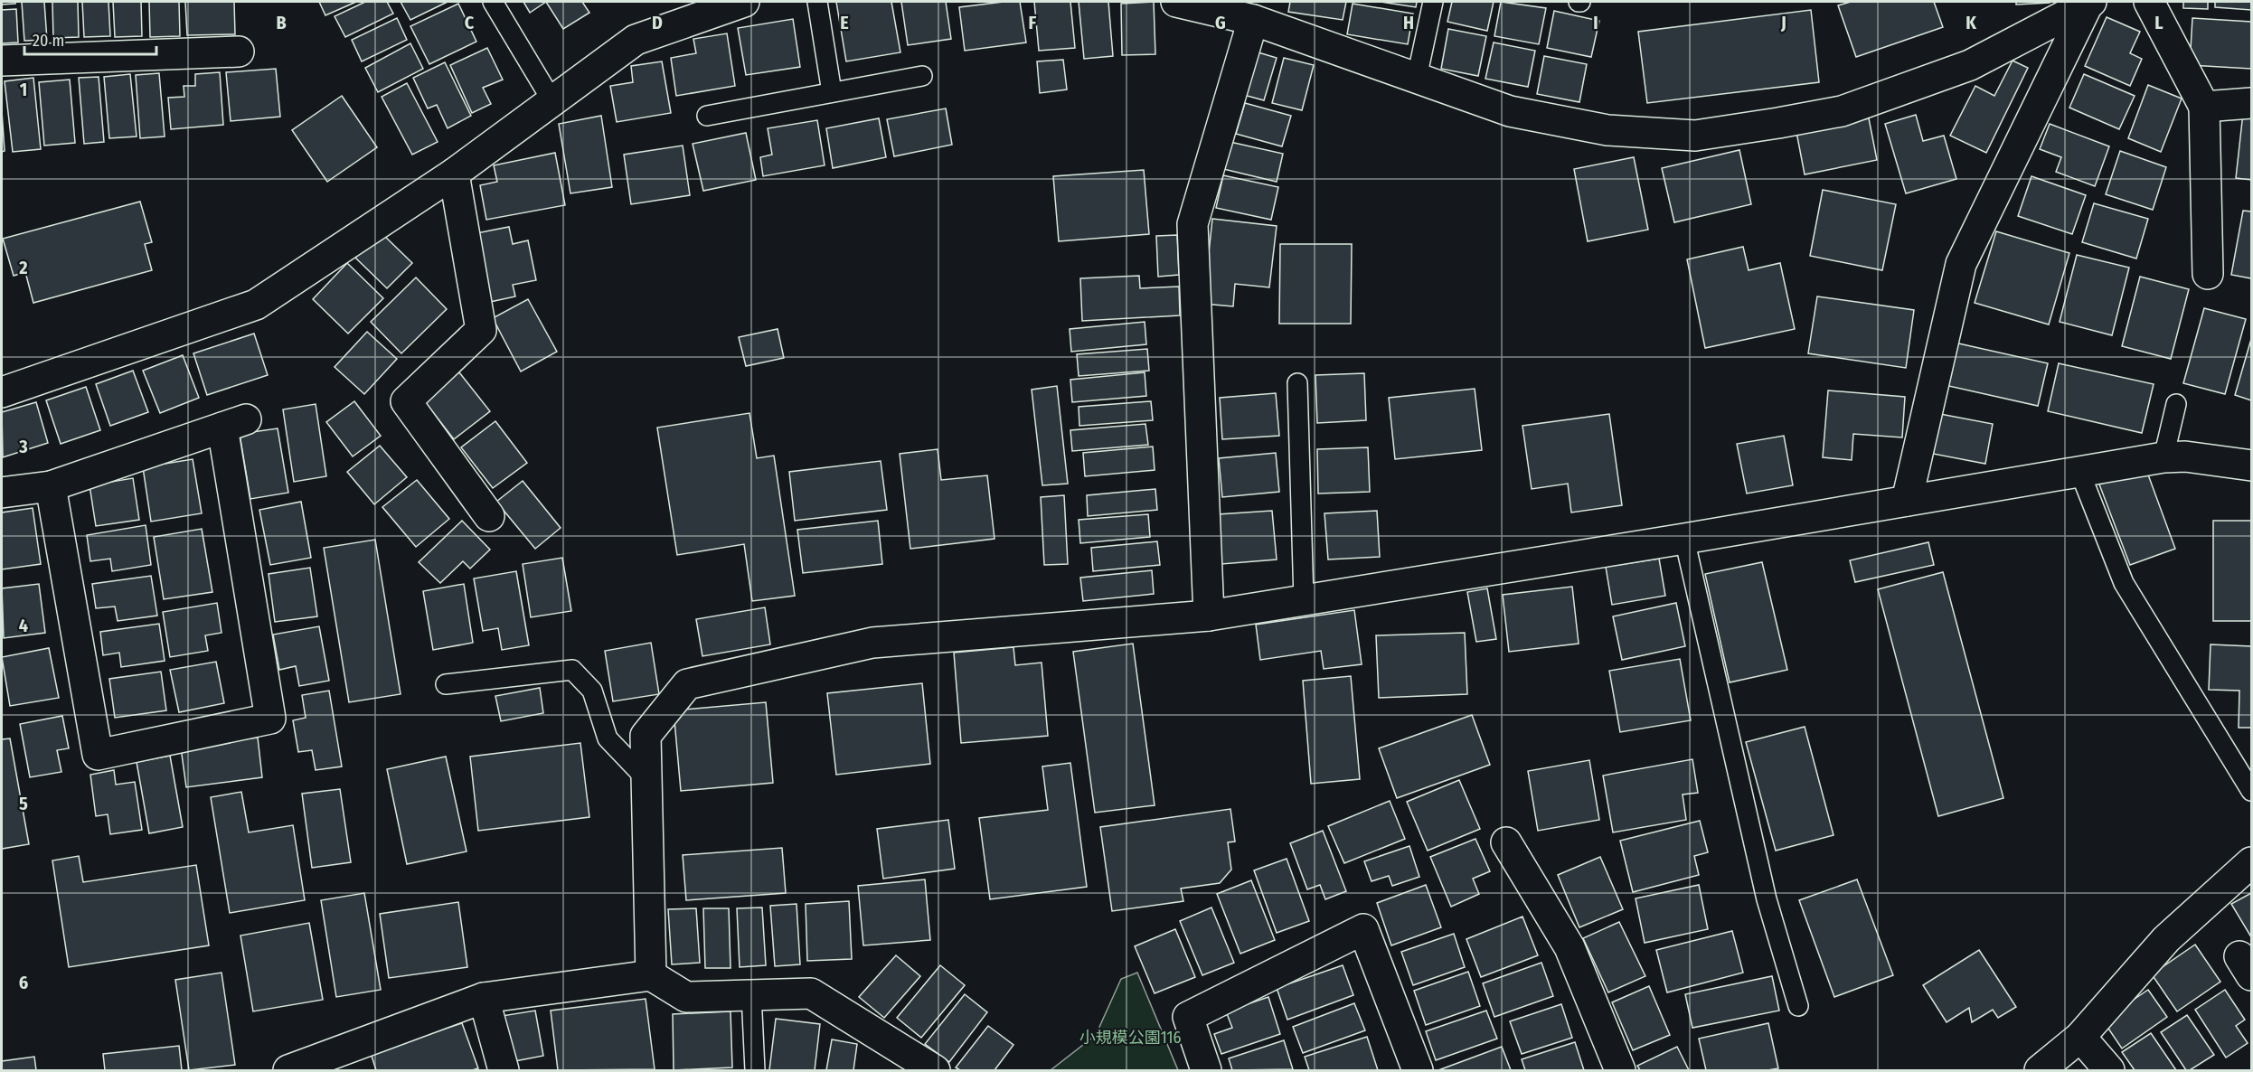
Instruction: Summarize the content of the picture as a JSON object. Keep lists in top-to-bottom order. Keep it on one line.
{"parks":["小規模公園116"],"scale_bar":"20 m","grid":{"columns":["B","C","D","E","F","G","H","I","J","K","L"],"rows":["1","2","3","4","5","6"]}}
